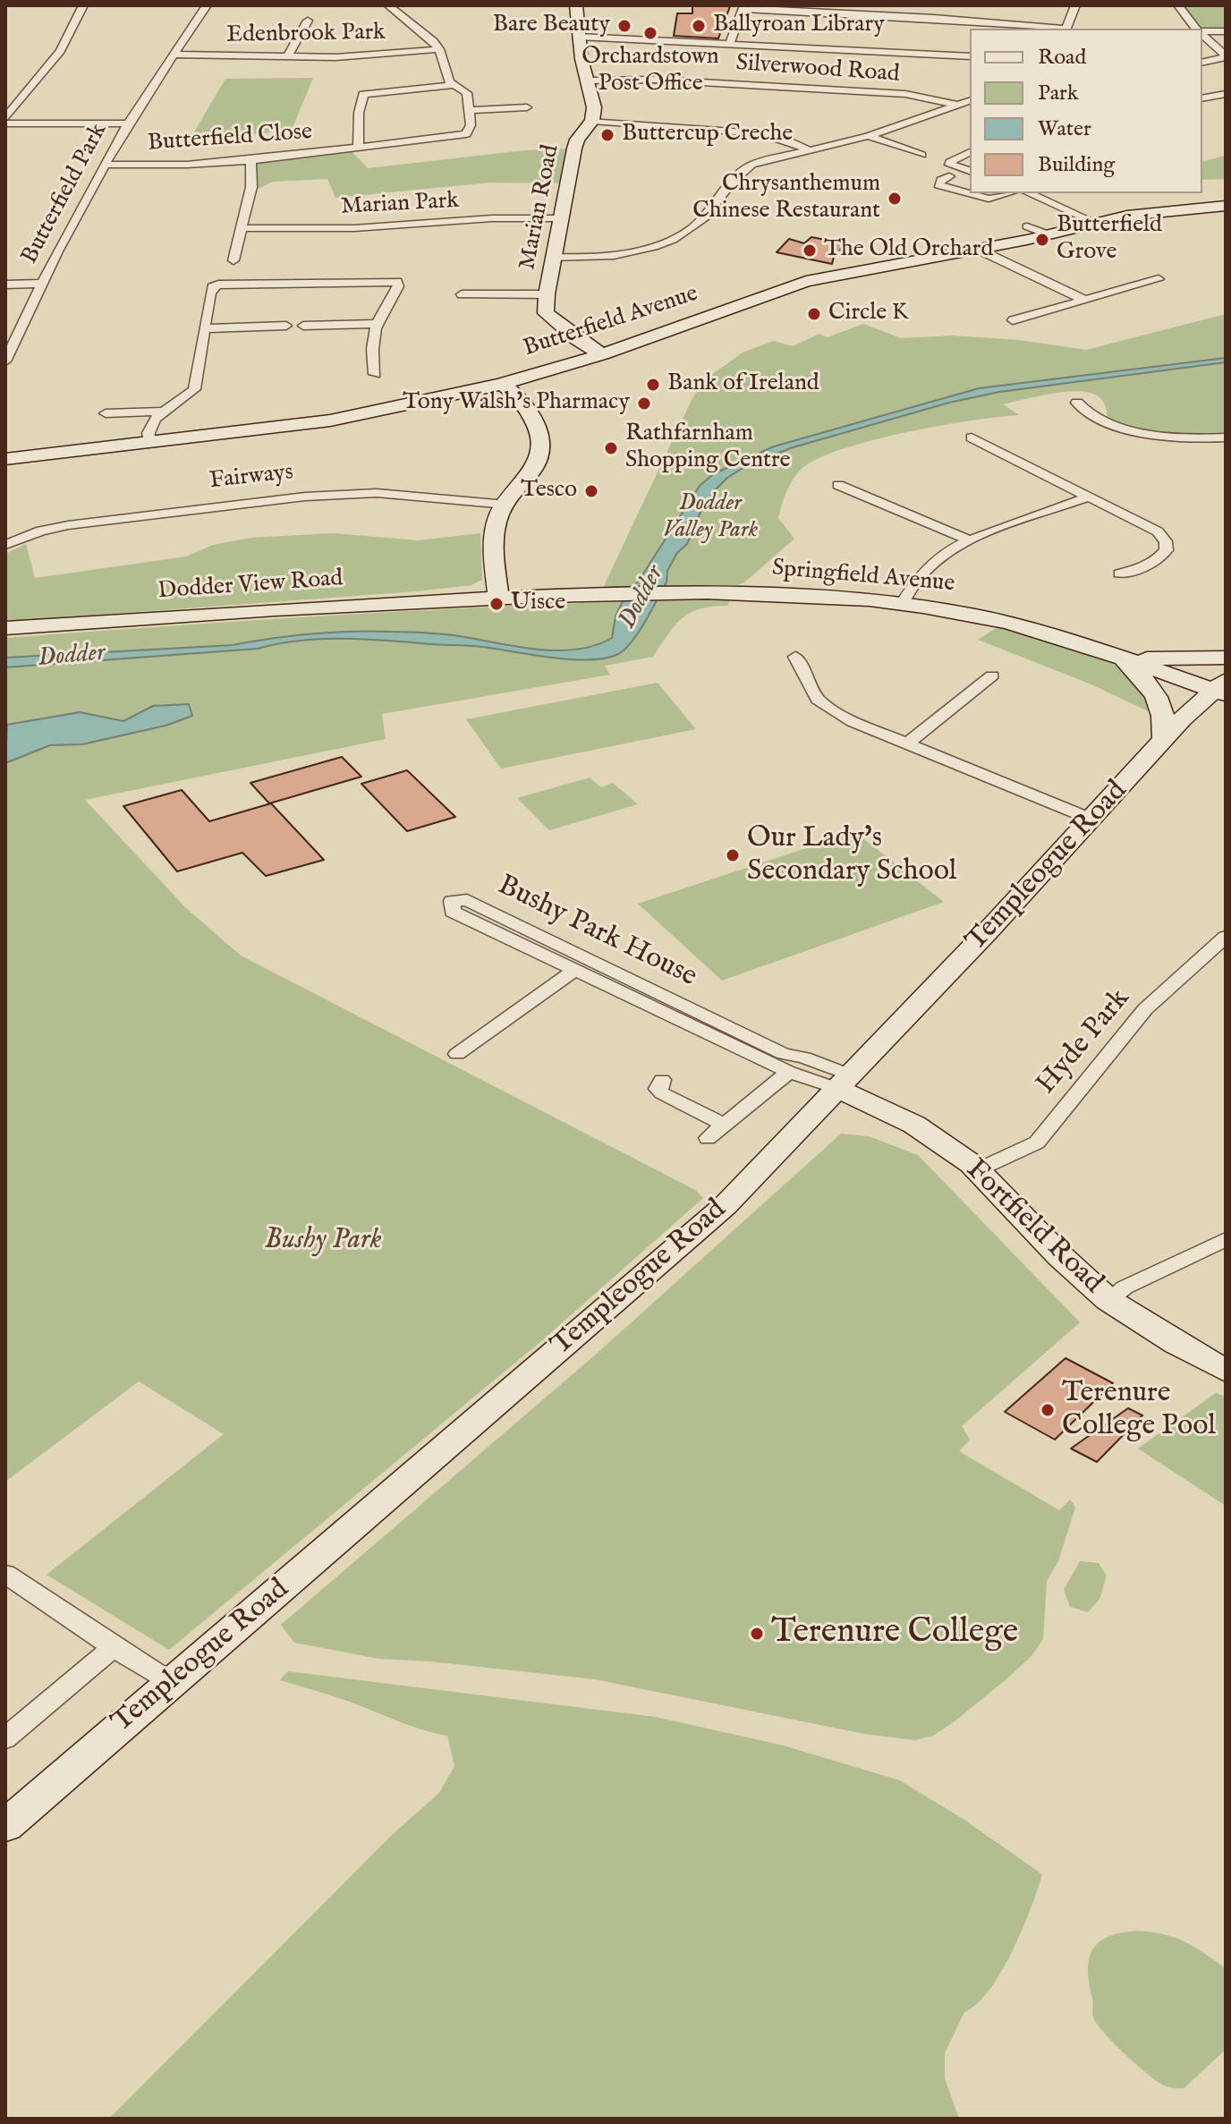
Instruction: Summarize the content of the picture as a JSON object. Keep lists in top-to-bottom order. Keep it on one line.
{"streets":{"main road":["Marian Road","Butterfield Avenue","Springfield Avenue","Dodder View Road","Templeogue Road","Fortfield Road"],"street":["Edenbrook Park","Silverwood Road","Butterfield Close","Butterfield Park","Marian Park","Fairways","Bushy Park House","Hyde Park"]},"crossings":[["Edenbrook Park","Butterfield Park"],["Silverwood Road","Marian Road"],["Butterfield Close","Butterfield Park"],["Marian Park","Marian Road"],["Marian Road","Butterfield Avenue"],["Springfield Avenue","Dodder View Road"],["Springfield Avenue","Templeogue Road"],["Templeogue Road","Bushy Park House"],["Templeogue Road","Fortfield Road"],["Bushy Park House","Fortfield Road"],["Hyde Park","Fortfield Road"]],"water":["Dodder"],"parks":["Dodder Valley Park","Bushy Park"],"places":["Bare Beauty","Ballyroan Library","Orchardstown Post Office","Buttercup Creche","Chrysanthemum Chinese Restaurant","Butterfield Grove","The Old Orchard","Circle K","Bank of Ireland","Tony Walsh's Pharmacy","Rathfarnham Shopping Centre","Tesco","Uisce","Our Lady's Secondary School","Terenure College Pool","Terenure College"],"legend":["Road","Park","Water","Building"]}
